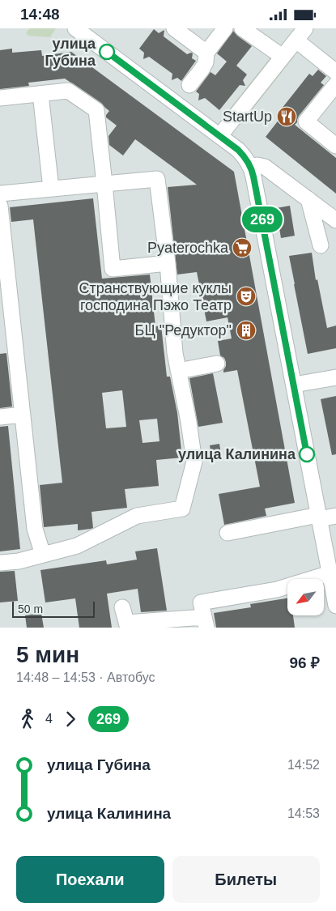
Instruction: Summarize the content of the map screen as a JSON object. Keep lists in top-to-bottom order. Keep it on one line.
{"places":{"other":["улица Губина","улица Калинина"],"restaurant":["StartUp"],"supermarket":["Pyaterochka"],"theatre":["Странствующие куклы господина Пэжо Театр"],"building":["БЦ \"Редуктор\""]},"lines":["bus line 269"],"scale_bar":"50 m","north":"bottom left","page":{"status":"14:48","on_map":"269","scale":"50 m","heading":["5 мин","14:48 – 14:53 · Автобус","96 ₽"],"legs":["4","269"],"list":[{"name":"улица Губина","value":"14:52"},{"name":"улица Калинина","value":"14:53"}],"buttons":["Поехали","Билеты"]}}
